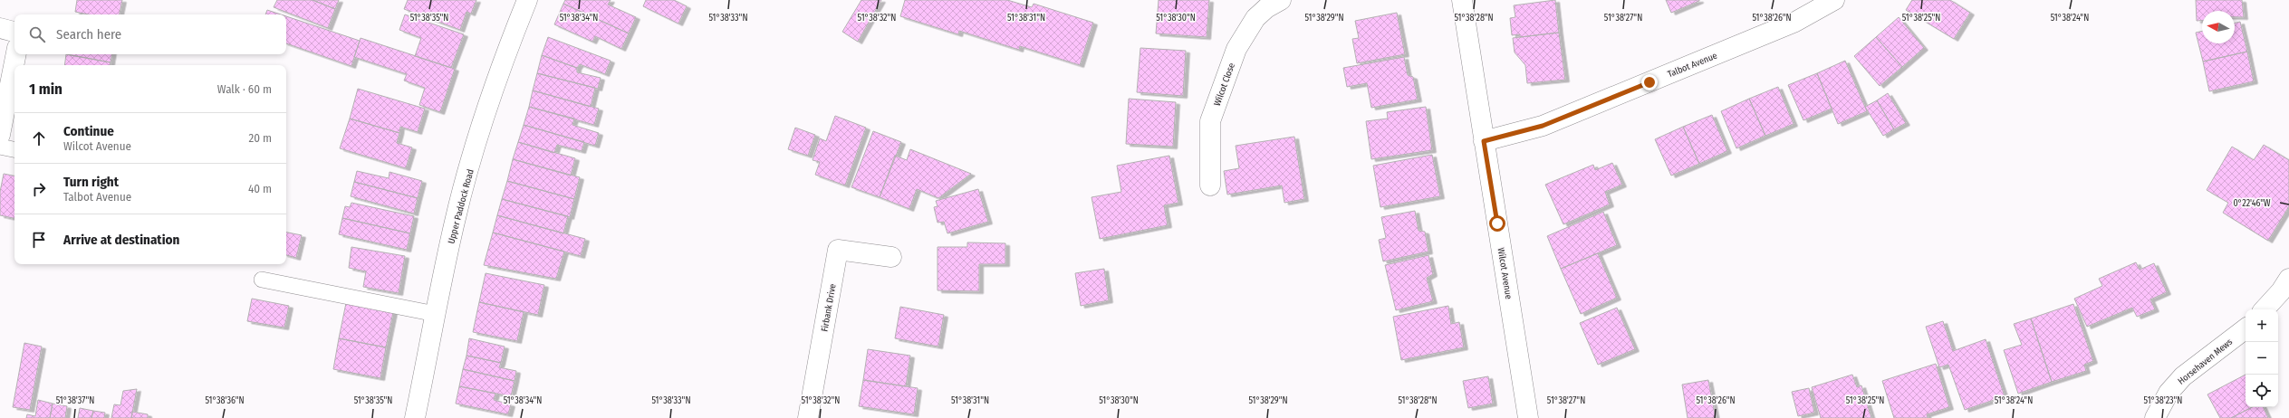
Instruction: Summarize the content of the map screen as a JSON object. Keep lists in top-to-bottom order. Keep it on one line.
{"streets":{"street":["Talbot Avenue","Wilcot Close","Upper Paddock Road","Wilcot Avenue","Firbank Drive","Horsehaven Mews"]},"crossings":[["Talbot Avenue","Wilcot Avenue"]],"north":"left","page":{"search":"Search here","heading":["1 min","Walk · 60 m"],"list":[["Continue","Wilcot Avenue","20 m"],["Turn right","Talbot Avenue","40 m"],"Arrive at destination"],"map_buttons":["+","−"]},"coordinates":["51°38'35\"N","51°38'34\"N","51°38'33\"N","51°38'32\"N","51°38'31\"N","51°38'30\"N","51°38'29\"N","51°38'28\"N","51°38'27\"N","51°38'26\"N","51°38'25\"N","51°38'24\"N","0°22'46\"W","51°38'37\"N","51°38'36\"N","51°38'23\"N"]}
